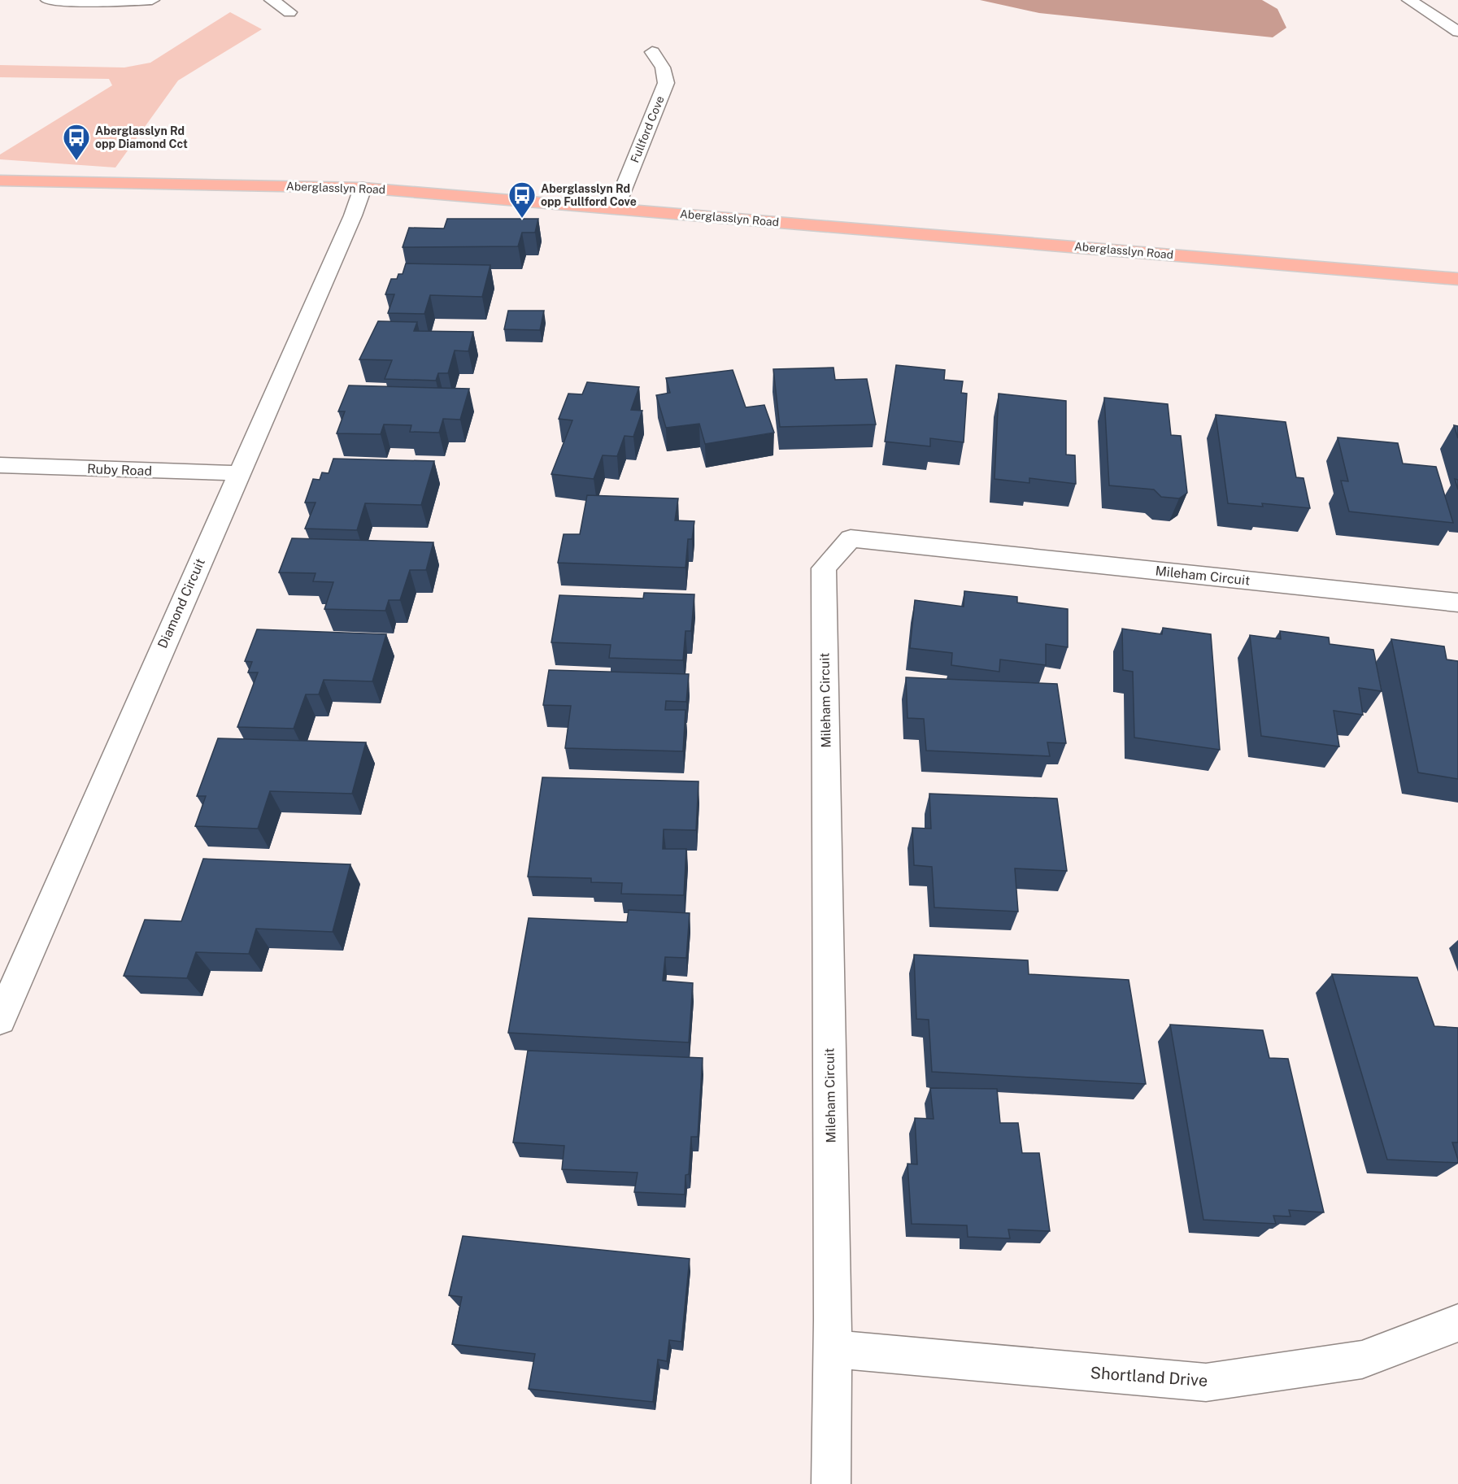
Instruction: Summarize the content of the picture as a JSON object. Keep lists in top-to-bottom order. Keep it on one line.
{"streets":{"main road":["Aberglasslyn Road"],"street":["Fullford Cove","Ruby Road","Mileham Circuit","Diamond Circuit","Shortland Drive"]},"crossings":[["Fullford Cove","Aberglasslyn Road"],["Aberglasslyn Road","Diamond Circuit"],["Ruby Road","Diamond Circuit"],["Mileham Circuit","Shortland Drive"]],"places":{"bus stop":["Aberglasslyn Rd opp Diamond Cct","Aberglasslyn Rd opp Fullford Cove"]}}
